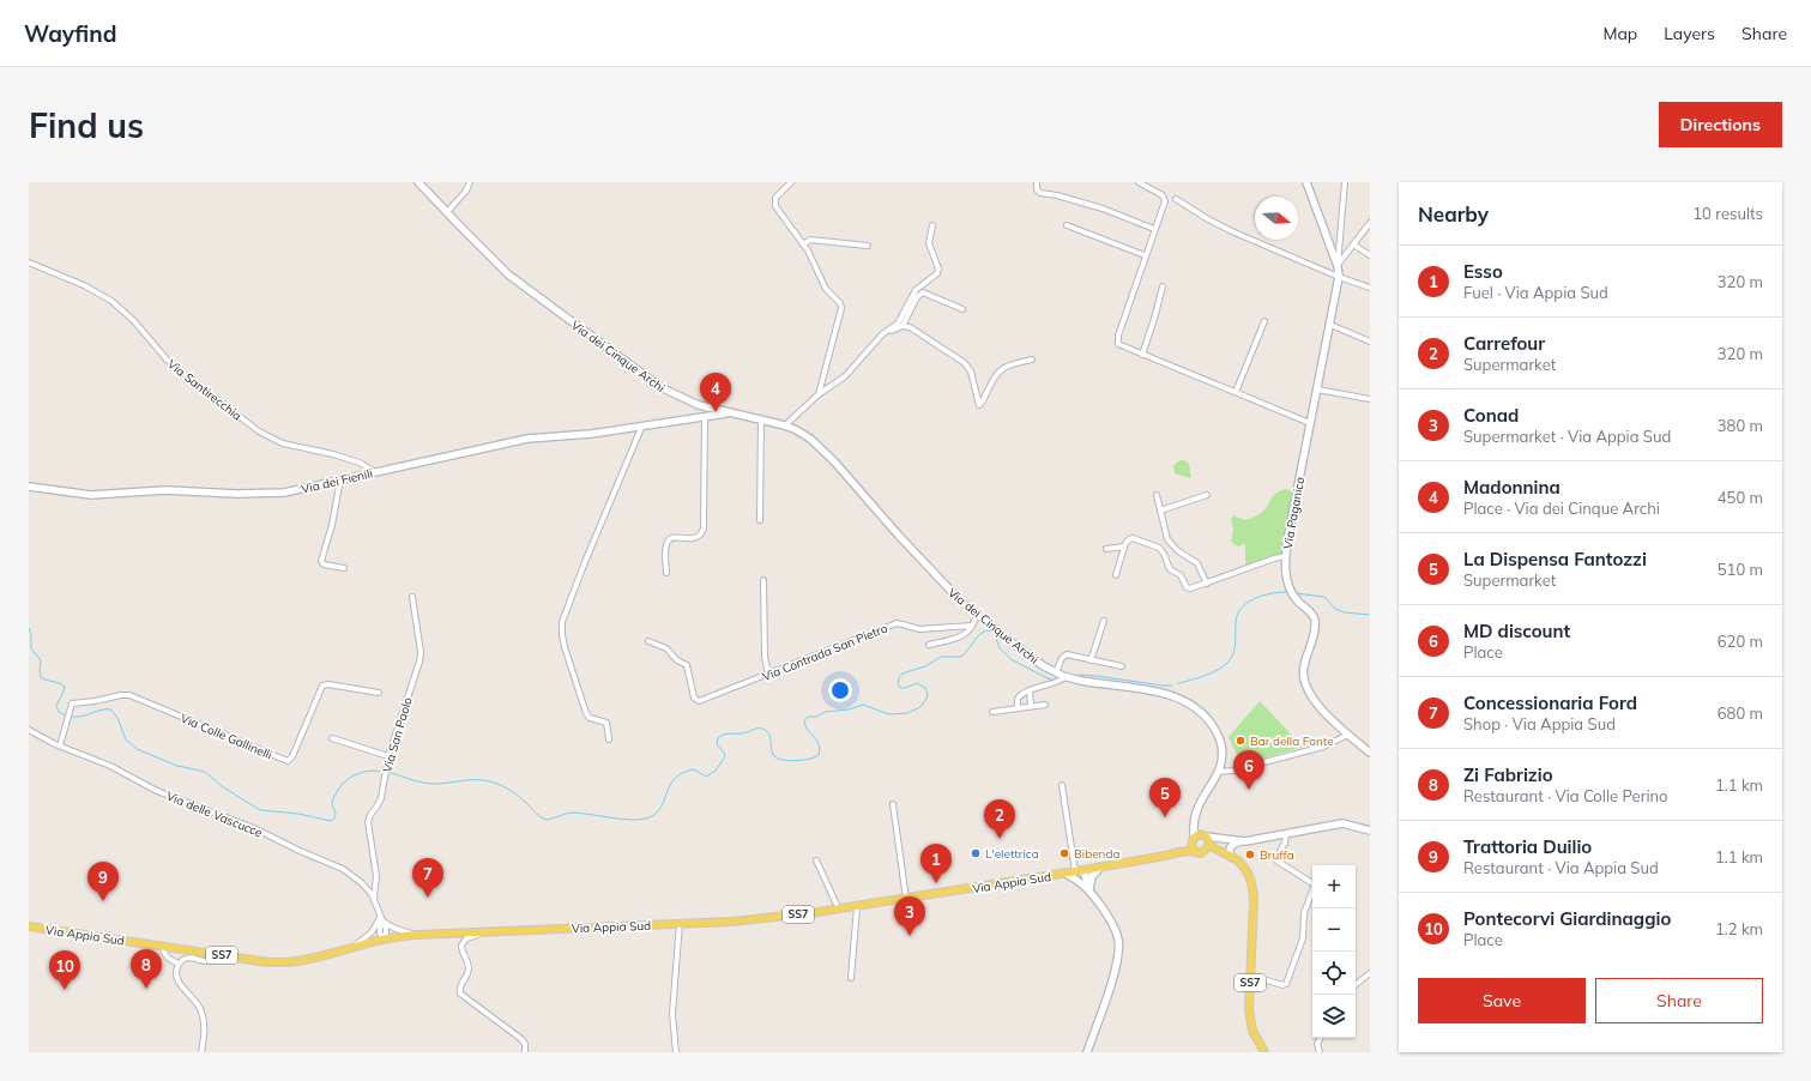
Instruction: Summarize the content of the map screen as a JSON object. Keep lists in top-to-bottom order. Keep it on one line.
{"streets":{"main road":["Via dei Cinque Archi","Via dei Fienili","Via Paganico","Via Appia Sud","SS7"],"street":["Via Santirecchia","Via Contrada San Pietro","Via San Paolo","Via Colle Gallinelli","Via delle Vascucce"]},"crossings":[["Via dei Cinque Archi","Via dei Fienili"],["Via Santirecchia","Via dei Fienili"],["Via San Paolo","Via delle Vascucce"],["Via Colle Gallinelli","Via delle Vascucce"],["Via delle Vascucce","Via Appia Sud"],["Via Appia Sud","SS7"]],"places":["Bar della Fonte","L'elettrica","Bibenda","Bruffa"],"north":"right","page":{"header":"Wayfind","nav":["Map","Layers","Share"],"buttons":["Directions",["Save","Share"]],"title":"Find us","heading":["Nearby","10 results"],"list":[{"mark":"1","name":"Esso","note":"Fuel · Via Appia Sud","value":"320 m"},{"mark":"2","name":"Carrefour","note":"Supermarket","value":"320 m"},{"mark":"3","name":"Conad","note":"Supermarket · Via Appia Sud","value":"380 m"},{"mark":"4","name":"Madonnina","note":"Place · Via dei Cinque Archi","value":"450 m"},{"mark":"5","name":"La Dispensa Fantozzi","note":"Supermarket","value":"510 m"},{"mark":"6","name":"MD discount","note":"Place","value":"620 m"},{"mark":"7","name":"Concessionaria Ford","note":"Shop · Via Appia Sud","value":"680 m"},{"mark":"8","name":"Zi Fabrizio","note":"Restaurant · Via Colle Perino","value":"1.1 km"},{"mark":"9","name":"Trattoria Duilio","note":"Restaurant · Via Appia Sud","value":"1.1 km"},{"mark":"10","name":"Pontecorvi Giardinaggio","note":"Place","value":"1.2 km"}],"pins":["4","6","5","2","1","7","9","3","8","10"],"map_buttons":["+","−"]}}
